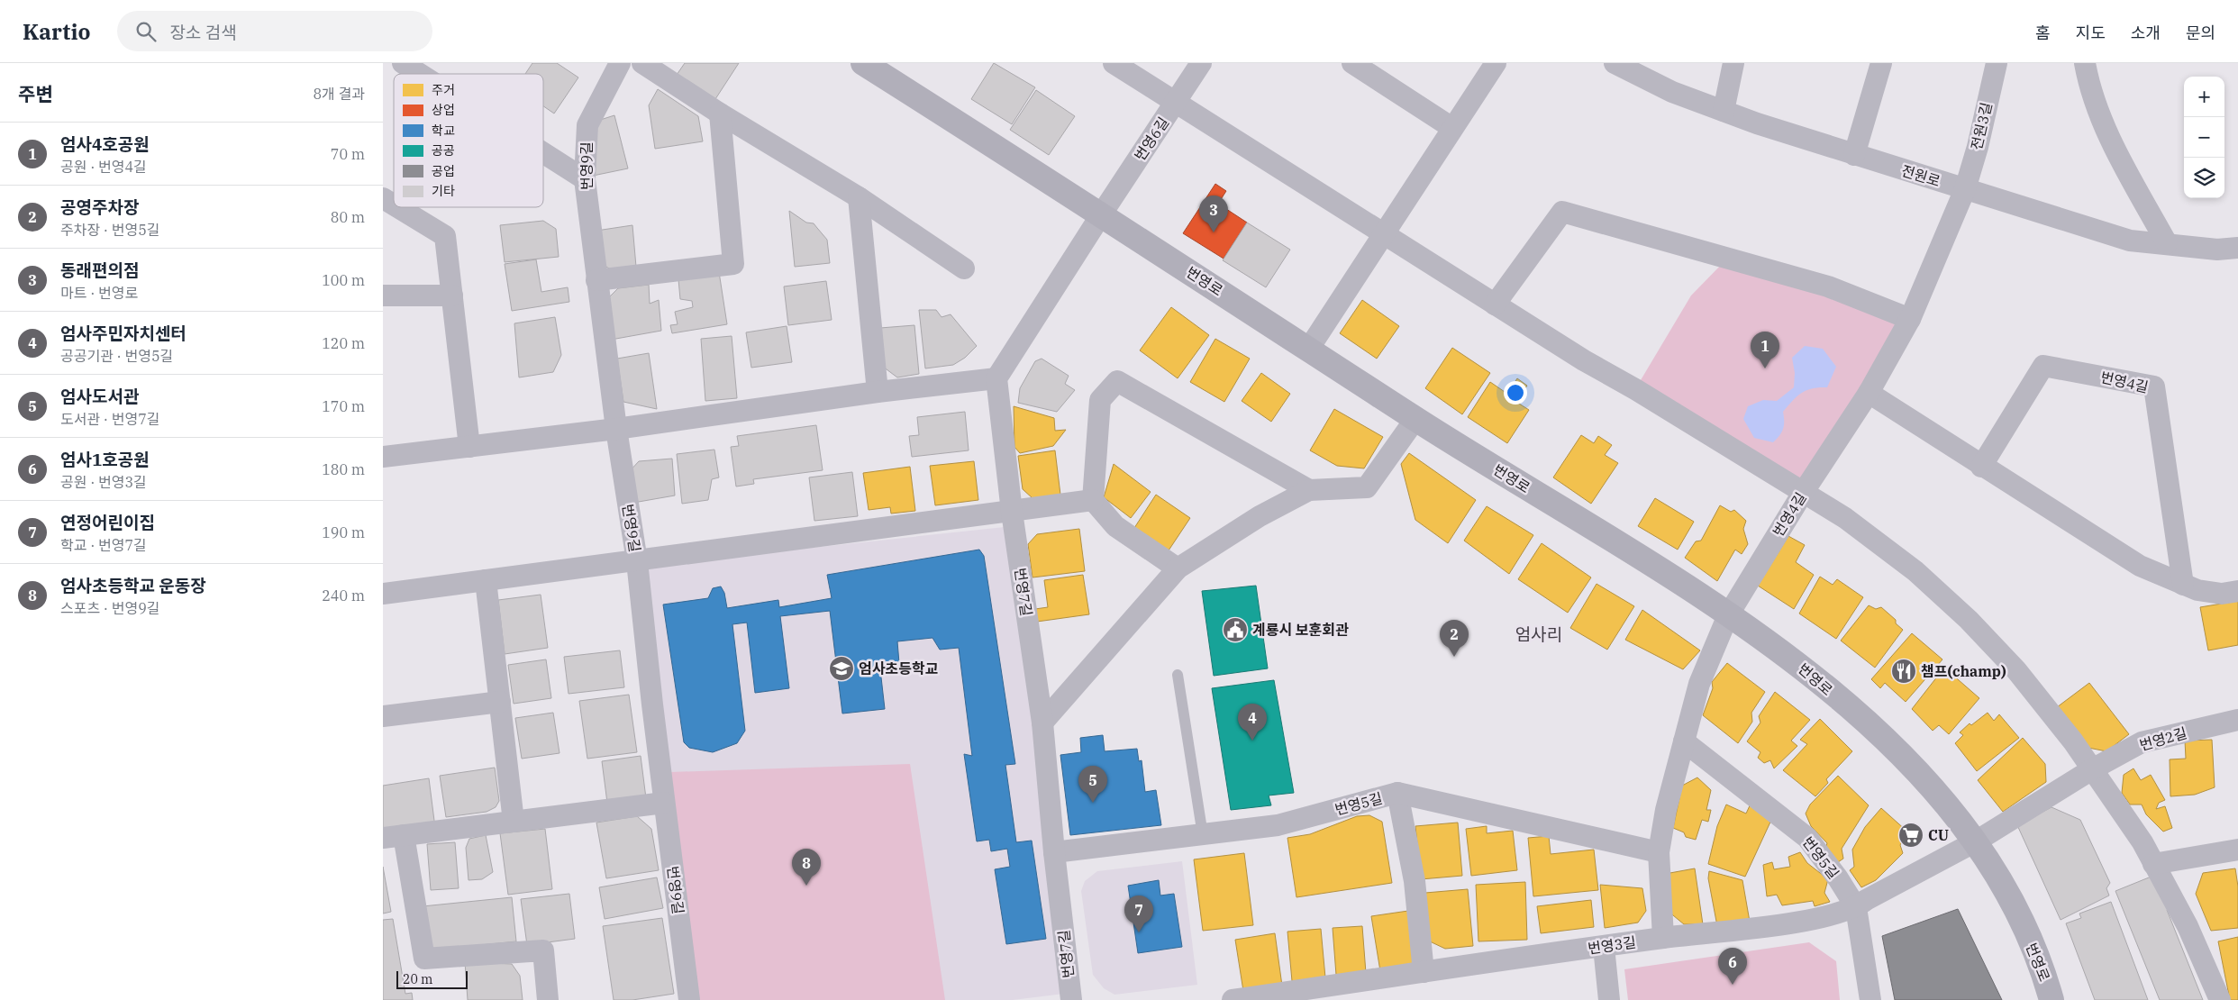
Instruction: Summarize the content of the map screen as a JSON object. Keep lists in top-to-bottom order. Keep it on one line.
{"streets":{"street":["전원3길","번영6길","번영9길","전원로","번영로","번영4길","번영7길","번영2길","번영5길","번영3길"]},"crossings":[["전원3길","전원로"],["전원3길","번영4길"],["번영6길","번영로"],["전원로","번영4길"],["번영로","번영4길"],["번영로","번영2길"],["번영로","번영3길"],["번영7길","번영5길"],["번영2길","번영3길"],["번영5길","번영3길"]],"districts":["엄사리"],"places":{"public building":["계룡시 보훈회관"],"school or university":["엄사초등학교"],"restaurant":["챔프(champ)"],"supermarket":["CU"]},"legend":["주거","상업","학교","공공","공업","기타"],"scale_bar":"20 m","page":{"header":"Kartio","search":"장소 검색","nav":["홈","지도","소개","문의"],"heading":["주변","8개 결과"],"map_buttons":["+","−"],"list":[{"mark":"1","name":"엄사4호공원","note":"공원 · 번영4길","value":"70 m"},{"mark":"2","name":"공영주차장","note":"주차장 · 번영5길","value":"80 m"},{"mark":"3","name":"동래편의점","note":"마트 · 번영로","value":"100 m"},{"mark":"4","name":"엄사주민자치센터","note":"공공기관 · 번영5길","value":"120 m"},{"mark":"5","name":"엄사도서관","note":"도서관 · 번영7길","value":"170 m"},{"mark":"6","name":"엄사1호공원","note":"공원 · 번영3길","value":"180 m"},{"mark":"7","name":"연정어린이집","note":"학교 · 번영7길","value":"190 m"},{"mark":"8","name":"엄사초등학교 운동장","note":"스포츠 · 번영9길","value":"240 m"}],"pins":["3","1","2","4","5","8","7","6"],"scale":"20 m"}}
